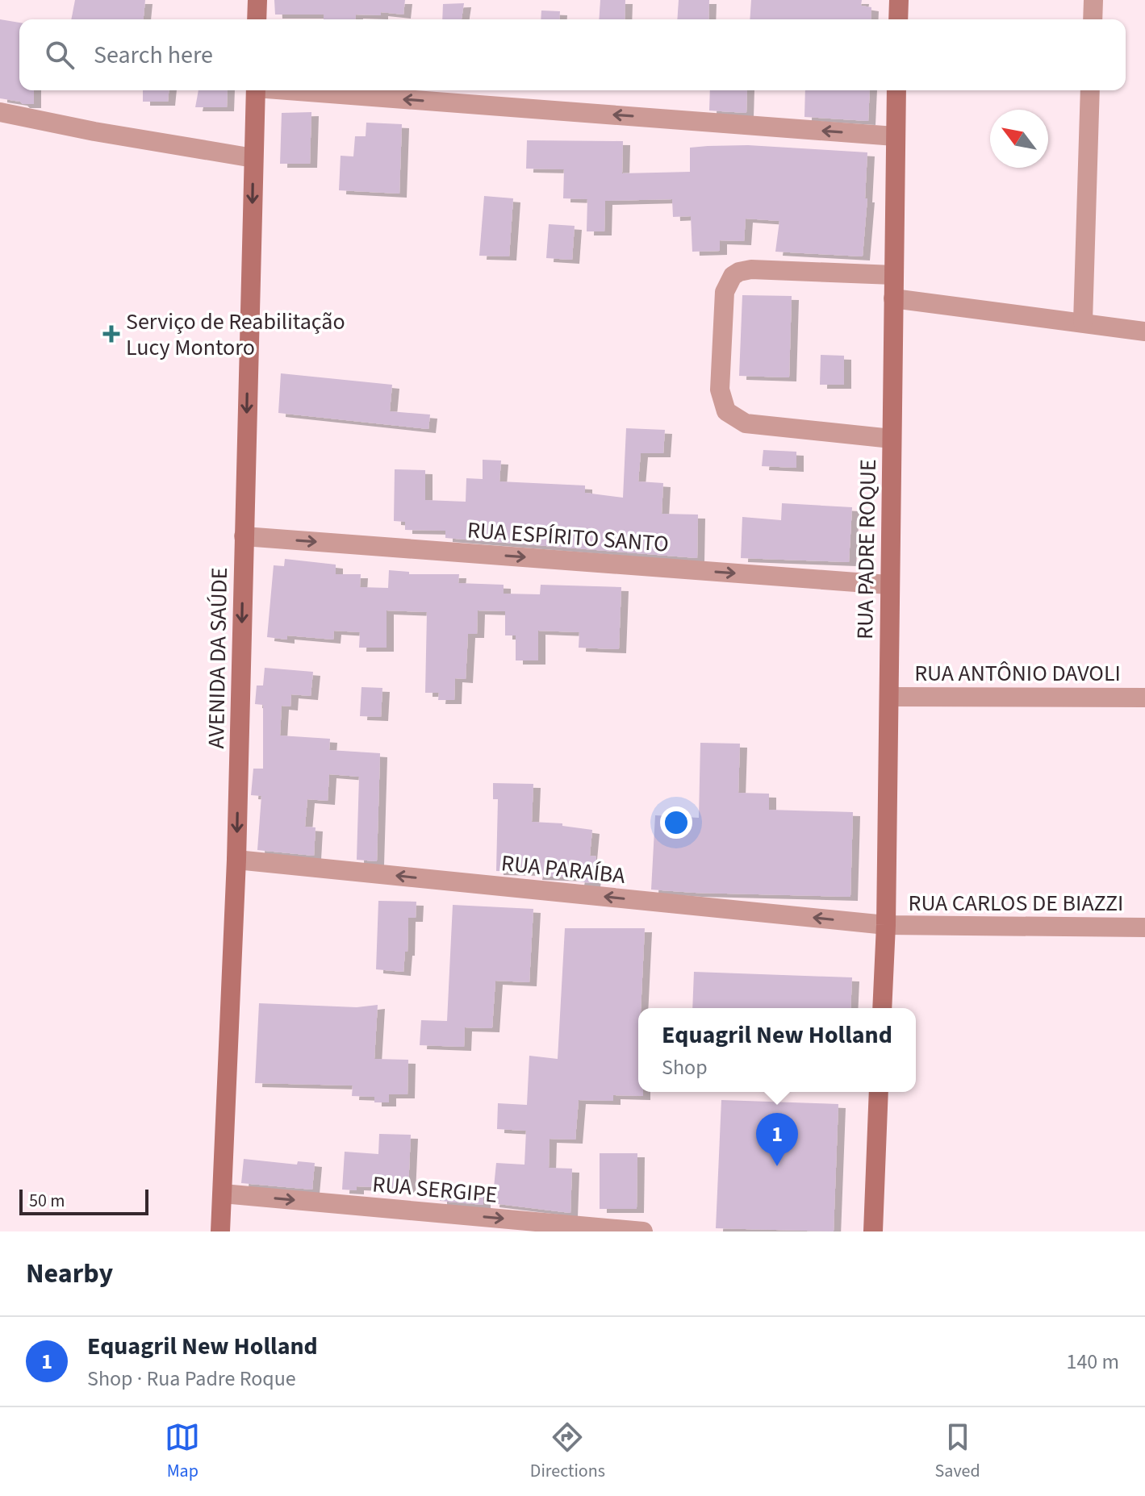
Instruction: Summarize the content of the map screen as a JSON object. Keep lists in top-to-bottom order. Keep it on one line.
{"streets":{"street":["RUA ESPÍRITO SANTO","RUA PADRE ROQUE","AVENIDA DA SAÚDE","RUA ANTÔNIO DAVOLI","RUA PARAÍBA","RUA CARLOS DE BIAZZI","RUA SERGIPE"]},"crossings":[["RUA ESPÍRITO SANTO","RUA PADRE ROQUE"],["RUA ESPÍRITO SANTO","AVENIDA DA SAÚDE"],["RUA PADRE ROQUE","RUA ANTÔNIO DAVOLI"],["RUA PADRE ROQUE","RUA PARAÍBA"],["RUA PADRE ROQUE","RUA CARLOS DE BIAZZI"],["AVENIDA DA SAÚDE","RUA PARAÍBA"],["AVENIDA DA SAÚDE","RUA SERGIPE"],["RUA PARAÍBA","RUA CARLOS DE BIAZZI"]],"one_way":["RUA ESPÍRITO SANTO","AVENIDA DA SAÚDE","RUA PARAÍBA","RUA SERGIPE"],"places":{"health":["Serviço de Reabilitação Lucy Montoro"]},"scale_bar":"50 m","north":"top left","page":{"search":"Search here","popup":["Equagril New Holland","Shop"],"pins":"1","scale":"50 m","heading":"Nearby","list":[{"mark":"1","name":"Equagril New Holland","note":"Shop · Rua Padre Roque","value":"140 m"}],"nav":["Map","Directions","Saved"]}}
